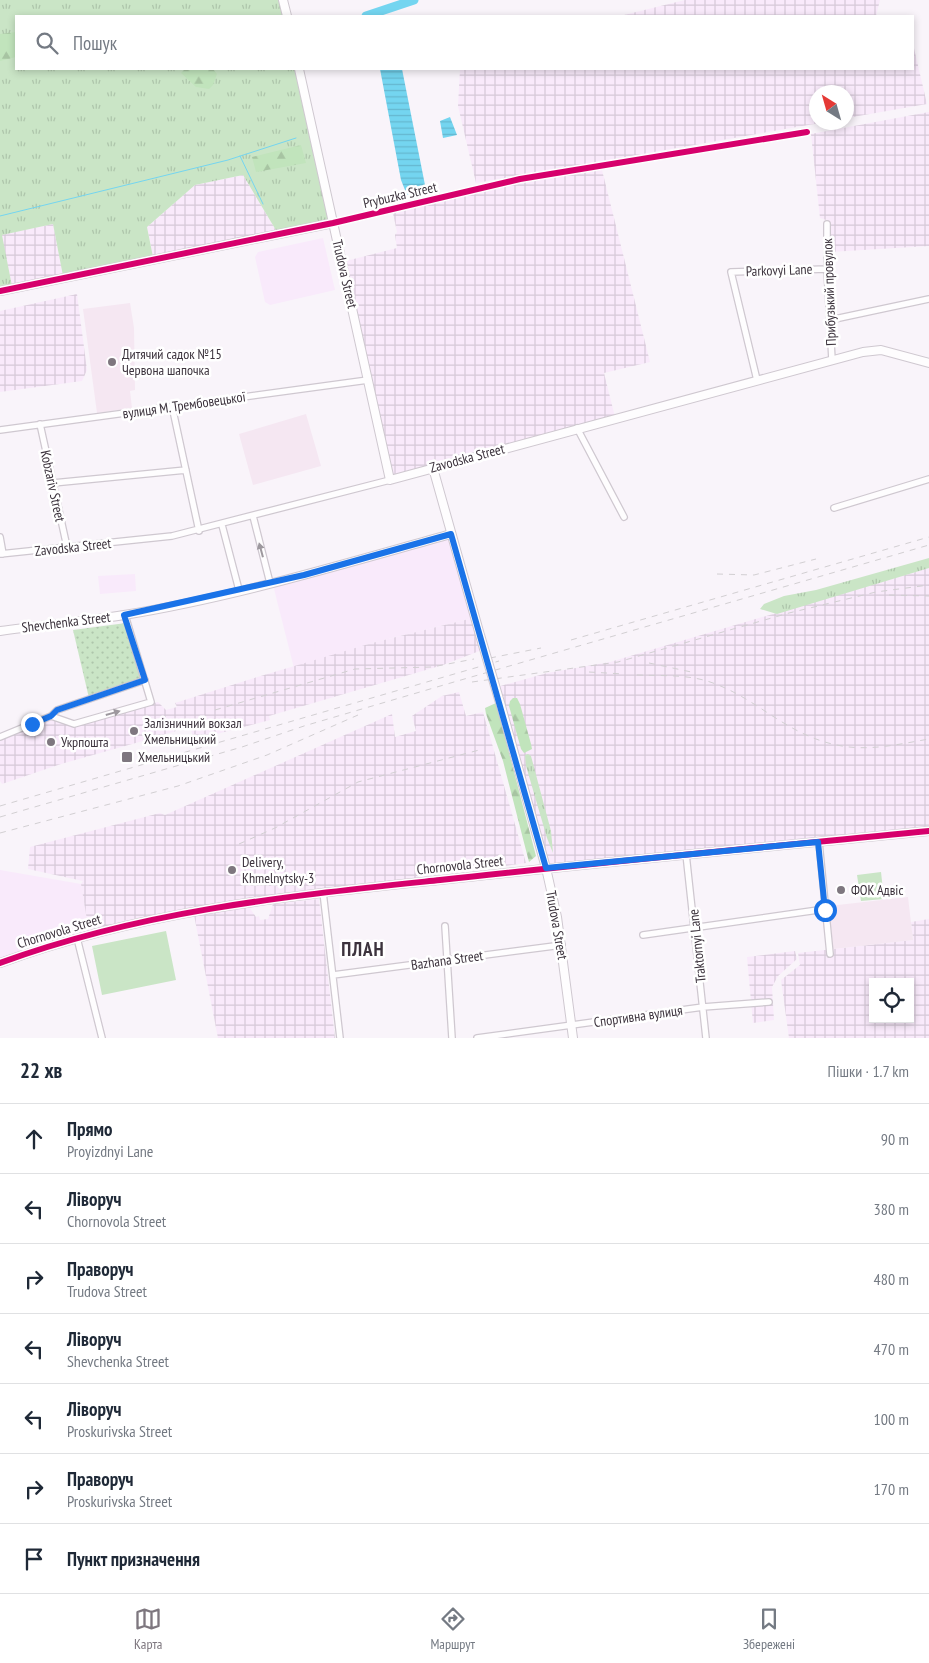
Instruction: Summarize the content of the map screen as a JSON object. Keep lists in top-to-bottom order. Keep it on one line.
{"streets":{"street":["Prybuzka Street","Parkovyi Lane","Trudova Street","Прибузький провулок","вулиця М. Трембовецької","Zavodska Street","Kobzariv Street","Shevchenka Street","Chornovola Street","Traktornyi Lane","Bazhana Street","Спортивна вулиця"]},"crossings":[["Prybuzka Street","Trudova Street"],["Parkovyi Lane","Прибузький провулок"],["Parkovyi Lane","Zavodska Street"],["Trudova Street","вулиця М. Трембовецької"],["Trudova Street","Zavodska Street"],["Trudova Street","Shevchenka Street"],["Trudova Street","Chornovola Street"],["Trudova Street","Bazhana Street"],["Trudova Street","Спортивна вулиця"],["Прибузький провулок","Zavodska Street"],["вулиця М. Трембовецької","Kobzariv Street"],["Zavodska Street","Kobzariv Street"],["Chornovola Street","Traktornyi Lane"],["Traktornyi Lane","Спортивна вулиця"]],"districts":["ПЛАН"],"places":{"other":["Дитячий садок №15 Червона шапочка","Залізничний вокзал Хмельницький","Укрпошта","Delivery, Khmelnytsky-3","ФОК Адвіс"],"transit":["Хмельницький"]},"north":"top left","page":{"search":"Пошук","heading":["22 хв","Пішки · 1.7 km"],"list":[["Прямо","Proyizdnyi Lane","90 m"],["Ліворуч","Chornovola Street","380 m"],["Праворуч","Trudova Street","480 m"],["Ліворуч","Shevchenka Street","470 m"],["Ліворуч","Proskurivska Street","100 m"],["Праворуч","Proskurivska Street","170 m"],"Пункт призначення"],"nav":["Карта","Маршрут","Збережені"]}}
